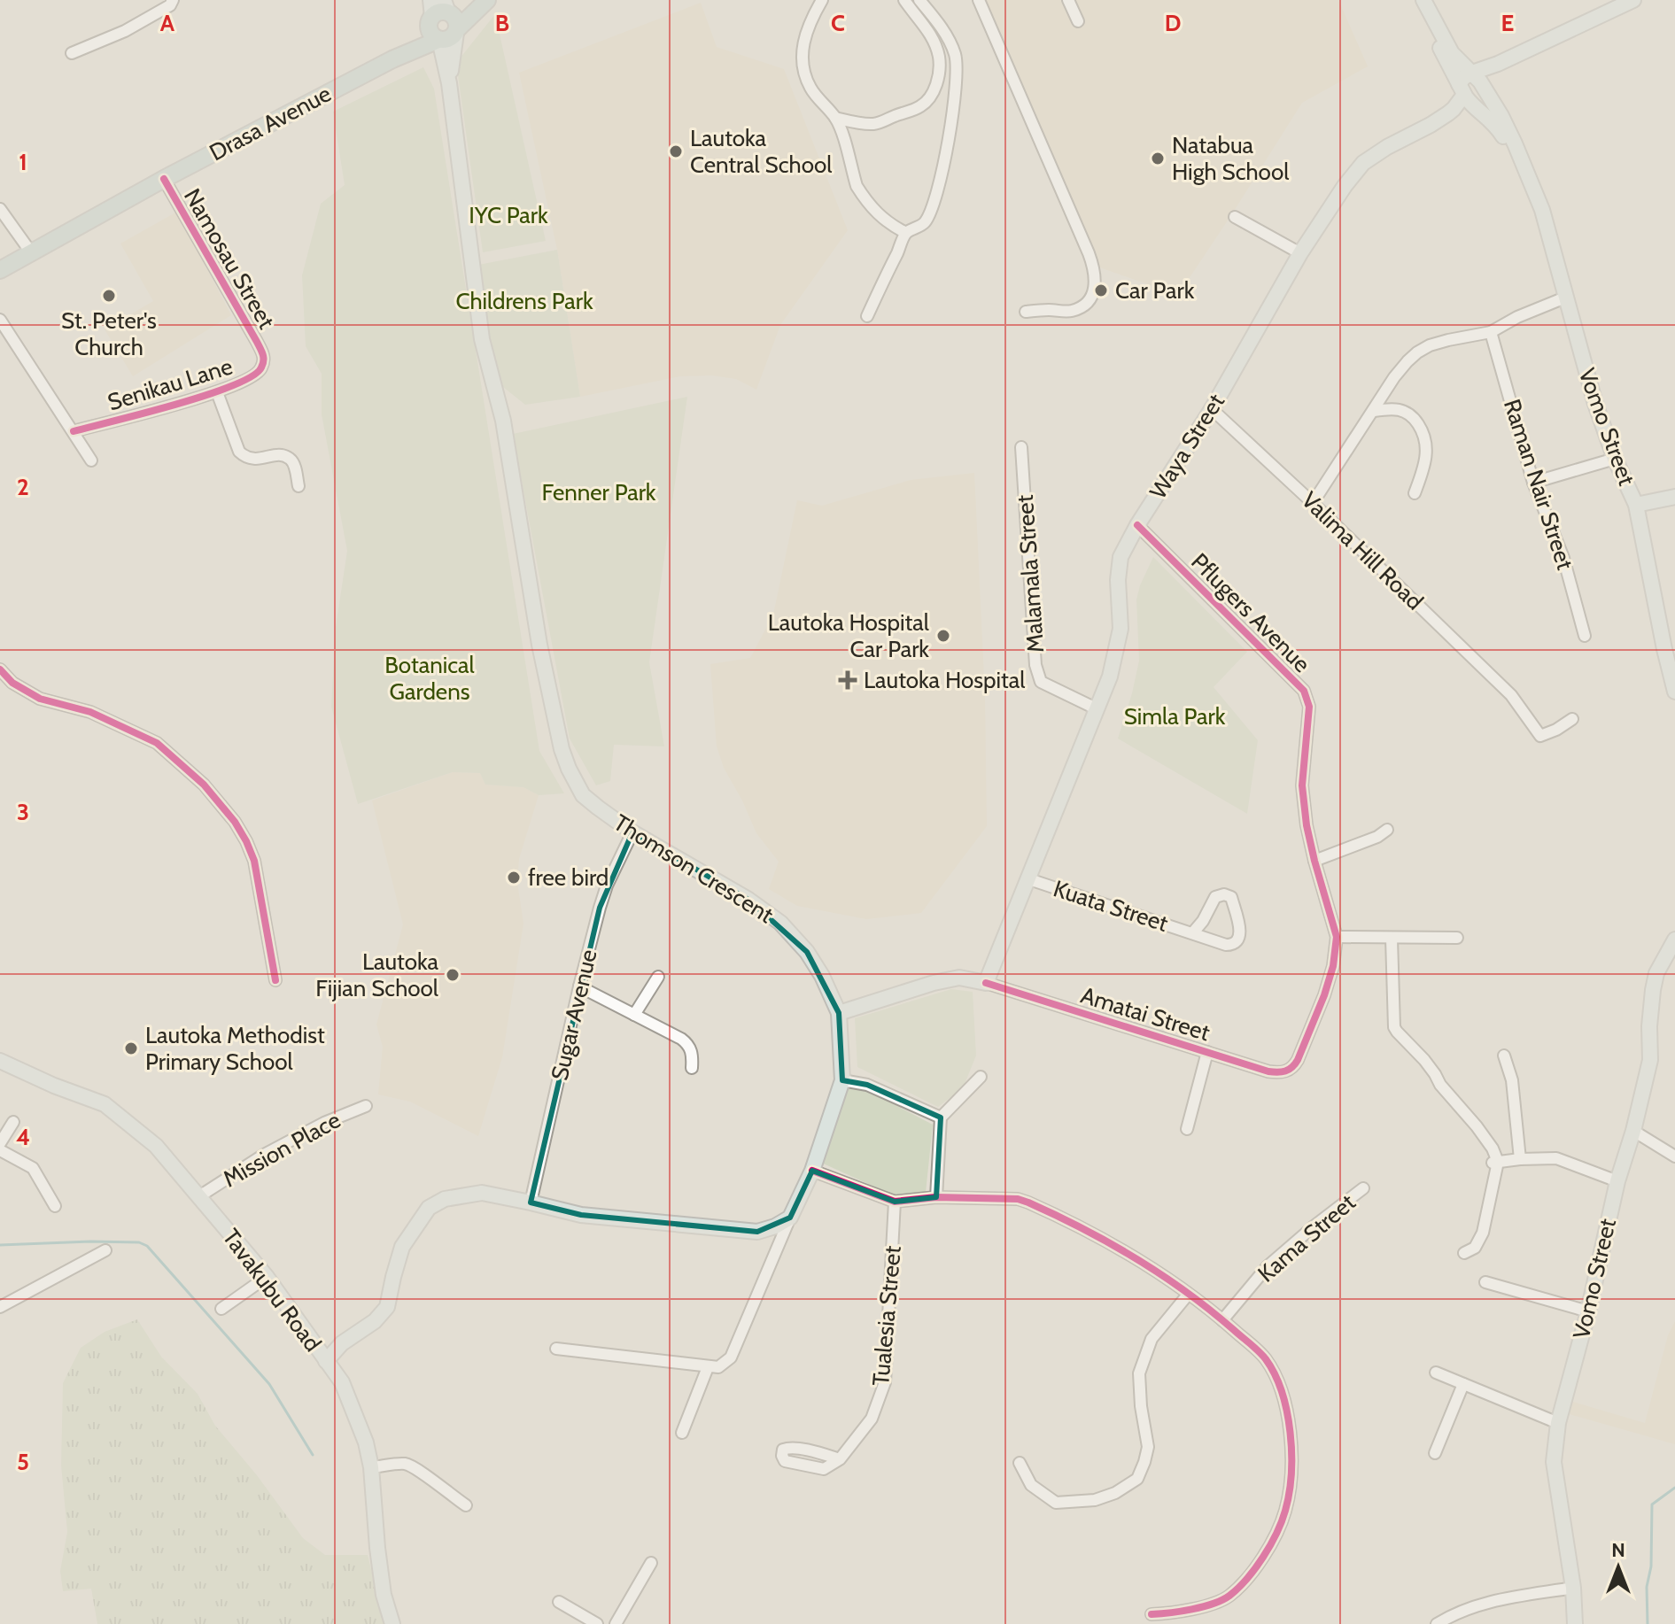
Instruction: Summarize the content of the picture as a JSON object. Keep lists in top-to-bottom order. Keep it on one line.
{"streets":{"highway":["Drasa Avenue"],"main road":["Vomo Street","Waya Street","Thomson Crescent","Amatai Street","Tavakubu Road"],"street":["Namosau Street","Senikau Lane","Raman Nair Street","Valima Hill Road","Malamala Street","Pflugers Avenue","Kuata Street","Sugar Avenue","Mission Place","Kama Street","Tualesia Street"]},"crossings":[["Drasa Avenue","Namosau Street"],["Drasa Avenue","Thomson Crescent"],["Namosau Street","Senikau Lane"],["Vomo Street","Waya Street"],["Waya Street","Valima Hill Road"],["Waya Street","Malamala Street"],["Waya Street","Pflugers Avenue"],["Waya Street","Kuata Street"],["Waya Street","Amatai Street"],["Pflugers Avenue","Amatai Street"],["Thomson Crescent","Amatai Street"],["Thomson Crescent","Sugar Avenue"],["Mission Place","Tavakubu Road"]],"parks":["IYC Park","Childrens Park","Fenner Park","Botanical Gardens","Simla Park"],"places":{"other":["Lautoka Central School","Natabua High School","Car Park","St. Peter's Church","Lautoka Hospital Car Park","free bird","Lautoka Fijian School","Lautoka Methodist Primary School"],"health":["Lautoka Hospital"]},"north":"top","grid":{"columns":["A","B","C","D","E"],"rows":["1","2","3","4","5"]}}
